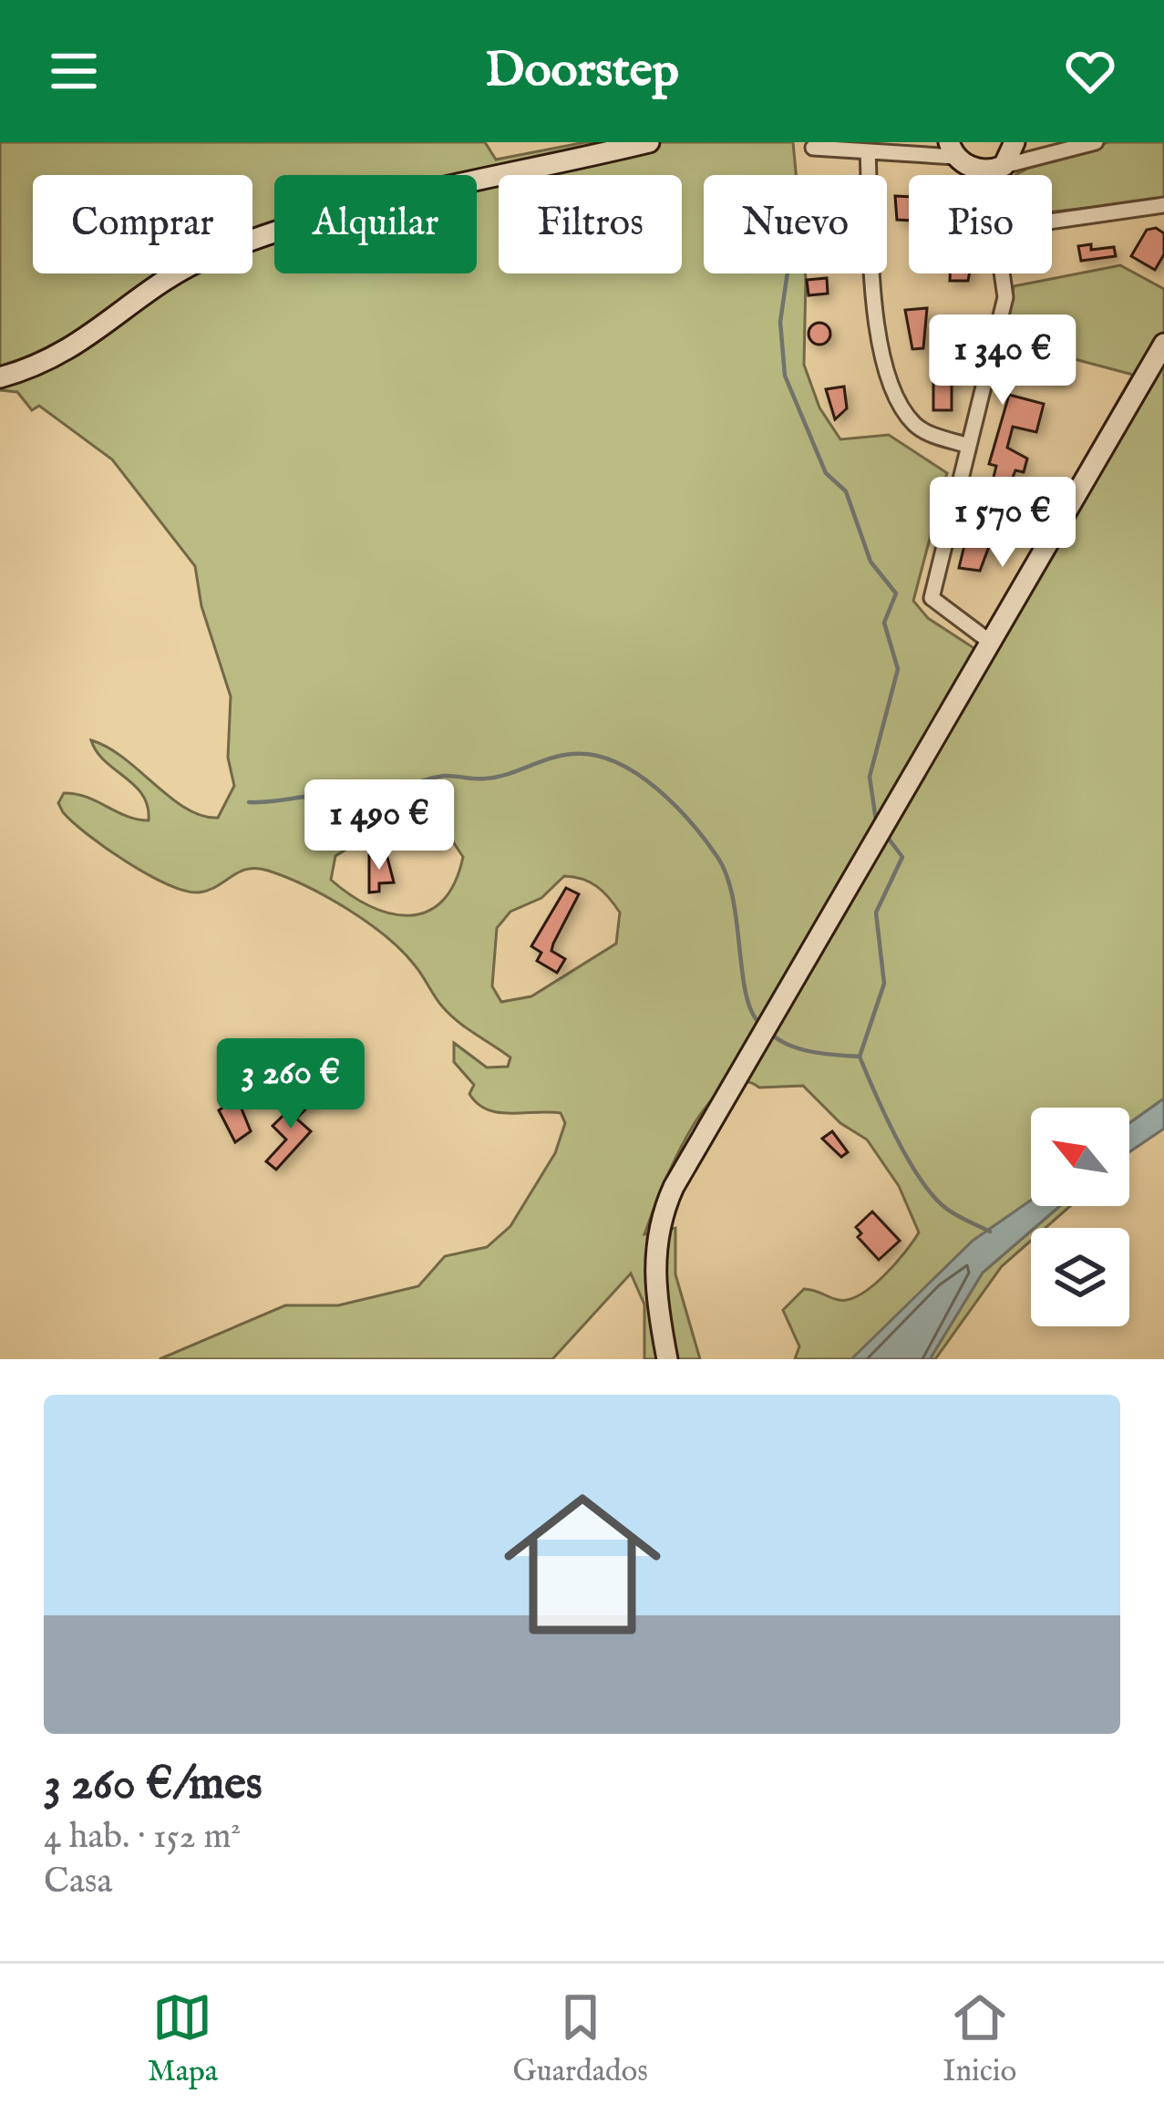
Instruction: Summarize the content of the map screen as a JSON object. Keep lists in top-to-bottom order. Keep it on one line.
{"north":"top left","page":{"header":"Doorstep","chip":["Comprar","Alquilar","Filtros","Nuevo","Piso"],"price":["1 340 €","1 570 €","1 490 €","3 260 €"],"list":[{"name":"3 260 €/mes","note":"4 hab. · 152 m² · Casa"}],"tabs":["Mapa","Guardados","Inicio"]}}
